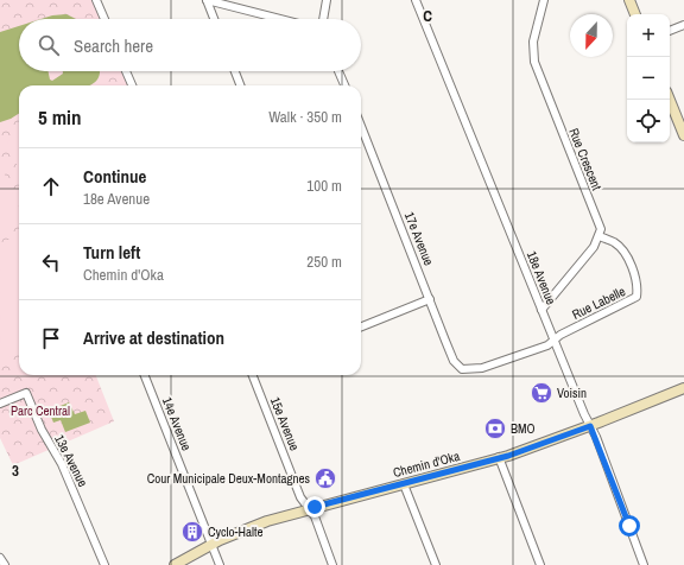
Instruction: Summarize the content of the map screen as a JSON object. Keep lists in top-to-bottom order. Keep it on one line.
{"streets":{"main road":["Chemin d'Oka"],"street":["Rue Crescent","17e Avenue","18e Avenue","Rue Labelle","14e Avenue","15e Avenue","13e Avenue"]},"crossings":[["Rue Crescent","Rue Labelle"],["17e Avenue","18e Avenue"],["17e Avenue","Rue Labelle"],["18e Avenue","Rue Labelle"],["18e Avenue","Chemin d'Oka"],["14e Avenue","Chemin d'Oka"],["15e Avenue","Chemin d'Oka"]],"parks":["Parc Central"],"places":{"supermarket":["Voisin"],"bank":["BMO"],"public building":["Cour Municipale Deux-Montagnes"],"building":["Cyclo-Halte"]},"north":"bottom","page":{"map_buttons":["+","−"],"search":"Search here","heading":["5 min","Walk · 350 m"],"list":[["Continue","18e Avenue","100 m"],["Turn left","Chemin d'Oka","250 m"],"Arrive at destination"]},"grid":{"columns":["C"],"rows":["3"]}}
